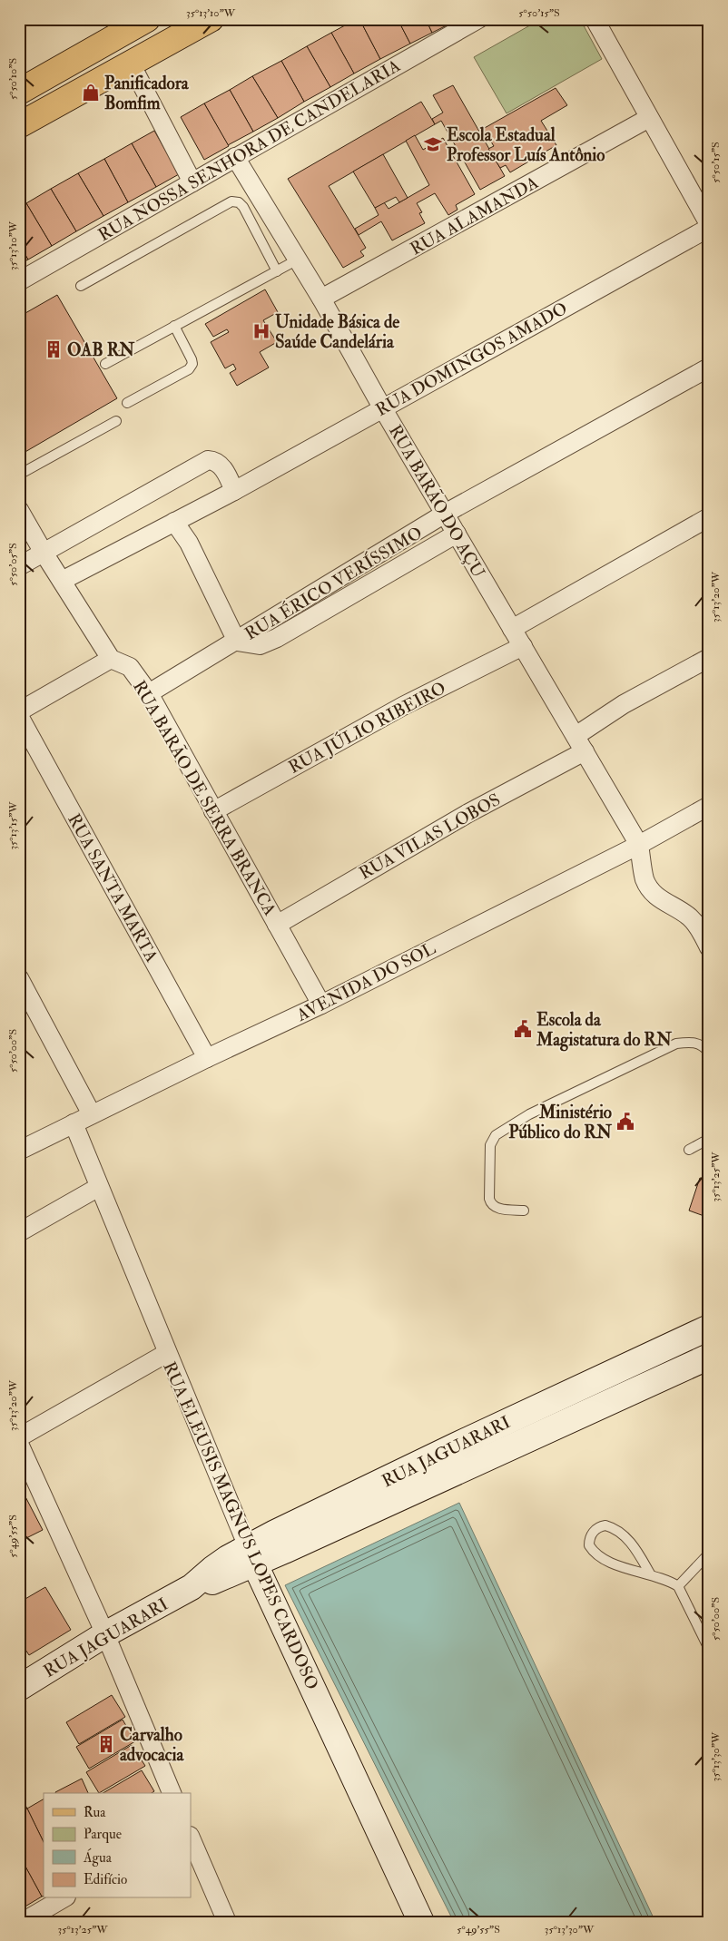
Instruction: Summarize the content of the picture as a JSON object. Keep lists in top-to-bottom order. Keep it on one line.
{"streets":{"main road":["RUA JAGUARARI","RUA ELEUSIS MAGNUS LOPES CARDOSO"],"street":["RUA NOSSA SENHORA DE CANDELARIA","RUA ALAMANDA","RUA DOMINGOS AMADO","RUA BARÃO DO AÇU","RUA ÉRICO VERÍSSIMO","RUA JÚLIO RIBEIRO","RUA BARÃO DE SERRA BRANCA","RUA VILAS LOBOS","RUA SANTA MARTA","AVENIDA DO SOL"]},"crossings":[["RUA NOSSA SENHORA DE CANDELARIA","RUA BARÃO DO AÇU"],["RUA ALAMANDA","RUA BARÃO DO AÇU"],["RUA DOMINGOS AMADO","RUA BARÃO DO AÇU"],["RUA BARÃO DO AÇU","RUA ÉRICO VERÍSSIMO"],["RUA BARÃO DO AÇU","RUA JÚLIO RIBEIRO"],["RUA BARÃO DO AÇU","RUA VILAS LOBOS"],["RUA BARÃO DO AÇU","AVENIDA DO SOL"],["RUA ÉRICO VERÍSSIMO","RUA BARÃO DE SERRA BRANCA"],["RUA JÚLIO RIBEIRO","RUA BARÃO DE SERRA BRANCA"],["RUA BARÃO DE SERRA BRANCA","RUA VILAS LOBOS"],["RUA BARÃO DE SERRA BRANCA","AVENIDA DO SOL"],["RUA SANTA MARTA","AVENIDA DO SOL"],["AVENIDA DO SOL","RUA ELEUSIS MAGNUS LOPES CARDOSO"],["RUA JAGUARARI","RUA ELEUSIS MAGNUS LOPES CARDOSO"]],"places":{"shop":["Panificadora Bomfim"],"school or university":["Escola Estadual Professor Luís Antônio"],"hospital":["Unidade Básica de Saúde Candelária"],"building":["OAB RN","Carvalho advocacia"],"public building":["Escola da Magistatura do RN","Ministério Público do RN"]},"legend":["Rua","Parque","Água","Edifício"],"coordinates":["35°13'10\"W","5°50'15\"S","5°50'10\"S","5°50'05\"S","35°13'20\"W","35°13'15\"W","5°50'00\"S","35°13'25\"W","5°49'55\"S","35°13'30\"W"]}
